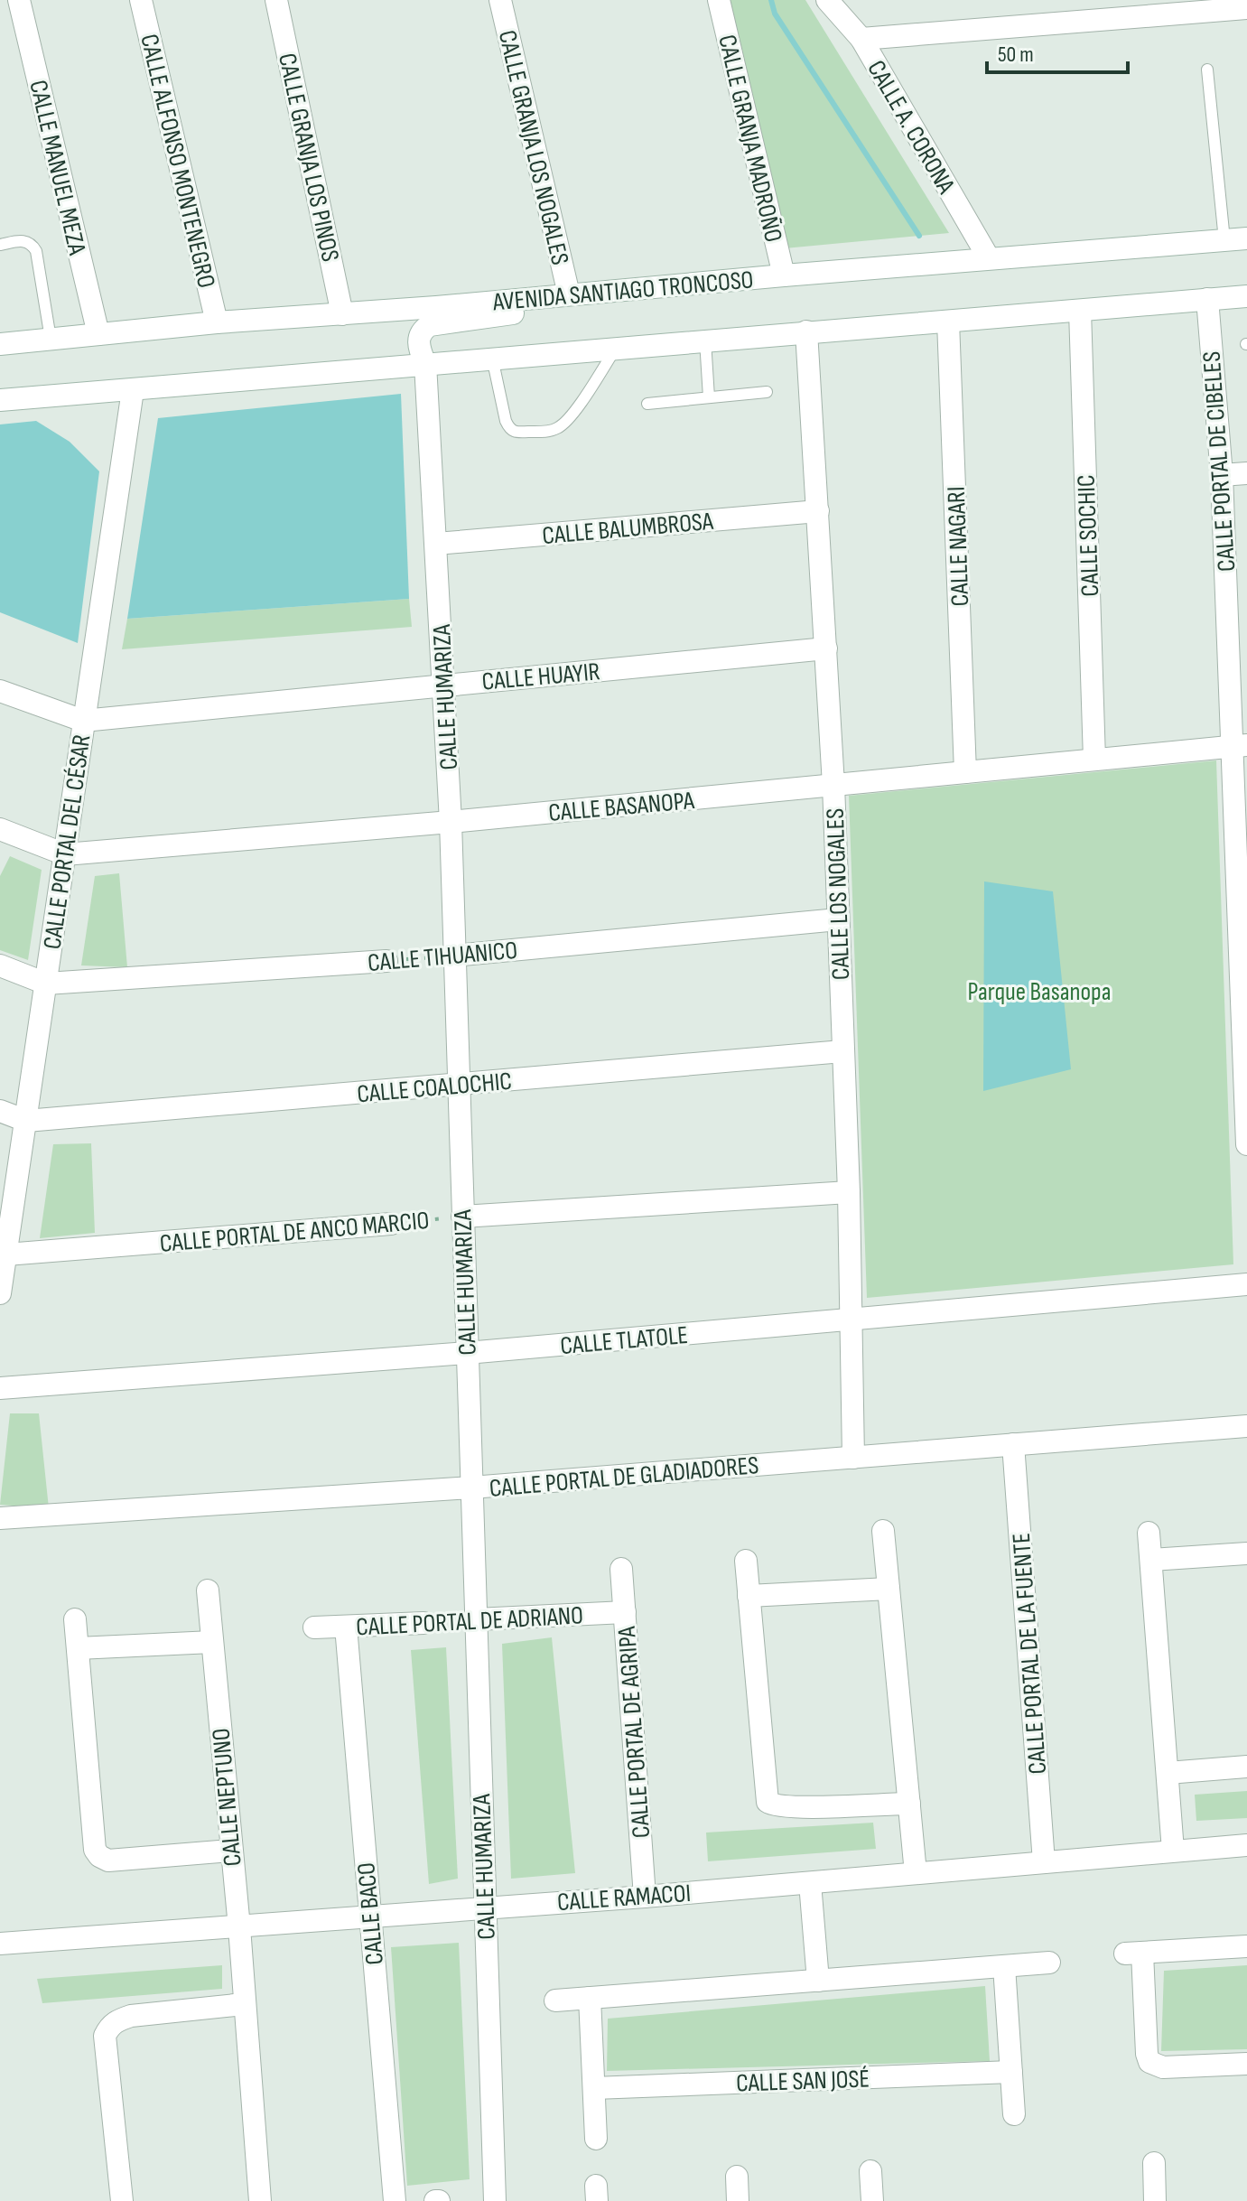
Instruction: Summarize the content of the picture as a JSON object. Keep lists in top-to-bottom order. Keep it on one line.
{"streets":{"street":["CALLE A. CORONA","CALLE GRANJA MADROÑO","CALLE GRANJA LOS NOGALES","CALLE GRANJA LOS PINOS","CALLE ALFONSO MONTENEGRO","CALLE MANUEL MEZA","AVENIDA SANTIAGO TRONCOSO","CALLE PORTAL DE CIBELES","CALLE BALUMBROSA","CALLE SOCHIC","CALLE NAGARI","CALLE HUAYIR","CALLE HUMARIZA","CALLE BASANOPA","CALLE PORTAL DEL CÉSAR","CALLE LOS NOGALES","CALLE TIHUANICO","CALLE COALOCHIC","CALLE PORTAL DE ANCO MARCIO","CALLE TLATOLE","CALLE PORTAL DE GLADIADORES","CALLE PORTAL DE ADRIANO","CALLE PORTAL DE LA FUENTE","CALLE PORTAL DE AGRIPA","CALLE NEPTUNO","CALLE RAMACOI","CALLE BACO","CALLE SAN JOSÉ"]},"crossings":[["CALLE A. CORONA","AVENIDA SANTIAGO TRONCOSO"],["CALLE GRANJA MADROÑO","AVENIDA SANTIAGO TRONCOSO"],["CALLE GRANJA LOS NOGALES","AVENIDA SANTIAGO TRONCOSO"],["CALLE GRANJA LOS PINOS","AVENIDA SANTIAGO TRONCOSO"],["CALLE ALFONSO MONTENEGRO","AVENIDA SANTIAGO TRONCOSO"],["CALLE MANUEL MEZA","AVENIDA SANTIAGO TRONCOSO"],["AVENIDA SANTIAGO TRONCOSO","CALLE HUMARIZA"],["CALLE PORTAL DE CIBELES","CALLE BASANOPA"],["CALLE BALUMBROSA","CALLE HUMARIZA"],["CALLE BALUMBROSA","CALLE LOS NOGALES"],["CALLE SOCHIC","CALLE BASANOPA"],["CALLE NAGARI","CALLE BASANOPA"],["CALLE HUAYIR","CALLE HUMARIZA"],["CALLE HUAYIR","CALLE PORTAL DEL CÉSAR"],["CALLE HUAYIR","CALLE LOS NOGALES"],["CALLE HUMARIZA","CALLE BASANOPA"],["CALLE HUMARIZA","CALLE TIHUANICO"],["CALLE HUMARIZA","CALLE COALOCHIC"],["CALLE HUMARIZA","CALLE PORTAL DE ANCO MARCIO"],["CALLE HUMARIZA","CALLE TLATOLE"],["CALLE HUMARIZA","CALLE PORTAL DE GLADIADORES"],["CALLE HUMARIZA","CALLE PORTAL DE ADRIANO"],["CALLE HUMARIZA","CALLE RAMACOI"],["CALLE BASANOPA","CALLE PORTAL DEL CÉSAR"],["CALLE BASANOPA","CALLE LOS NOGALES"],["CALLE PORTAL DEL CÉSAR","CALLE TIHUANICO"],["CALLE PORTAL DEL CÉSAR","CALLE COALOCHIC"],["CALLE PORTAL DEL CÉSAR","CALLE PORTAL DE ANCO MARCIO"],["CALLE LOS NOGALES","CALLE TIHUANICO"],["CALLE LOS NOGALES","CALLE COALOCHIC"],["CALLE LOS NOGALES","CALLE PORTAL DE ANCO MARCIO"],["CALLE LOS NOGALES","CALLE TLATOLE"],["CALLE LOS NOGALES","CALLE PORTAL DE GLADIADORES"],["CALLE PORTAL DE GLADIADORES","CALLE PORTAL DE LA FUENTE"],["CALLE PORTAL DE ADRIANO","CALLE PORTAL DE AGRIPA"],["CALLE PORTAL DE ADRIANO","CALLE BACO"],["CALLE PORTAL DE LA FUENTE","CALLE RAMACOI"],["CALLE PORTAL DE AGRIPA","CALLE RAMACOI"],["CALLE NEPTUNO","CALLE RAMACOI"],["CALLE RAMACOI","CALLE BACO"]],"parks":["Parque Basanopa"],"scale_bar":"50 m"}
